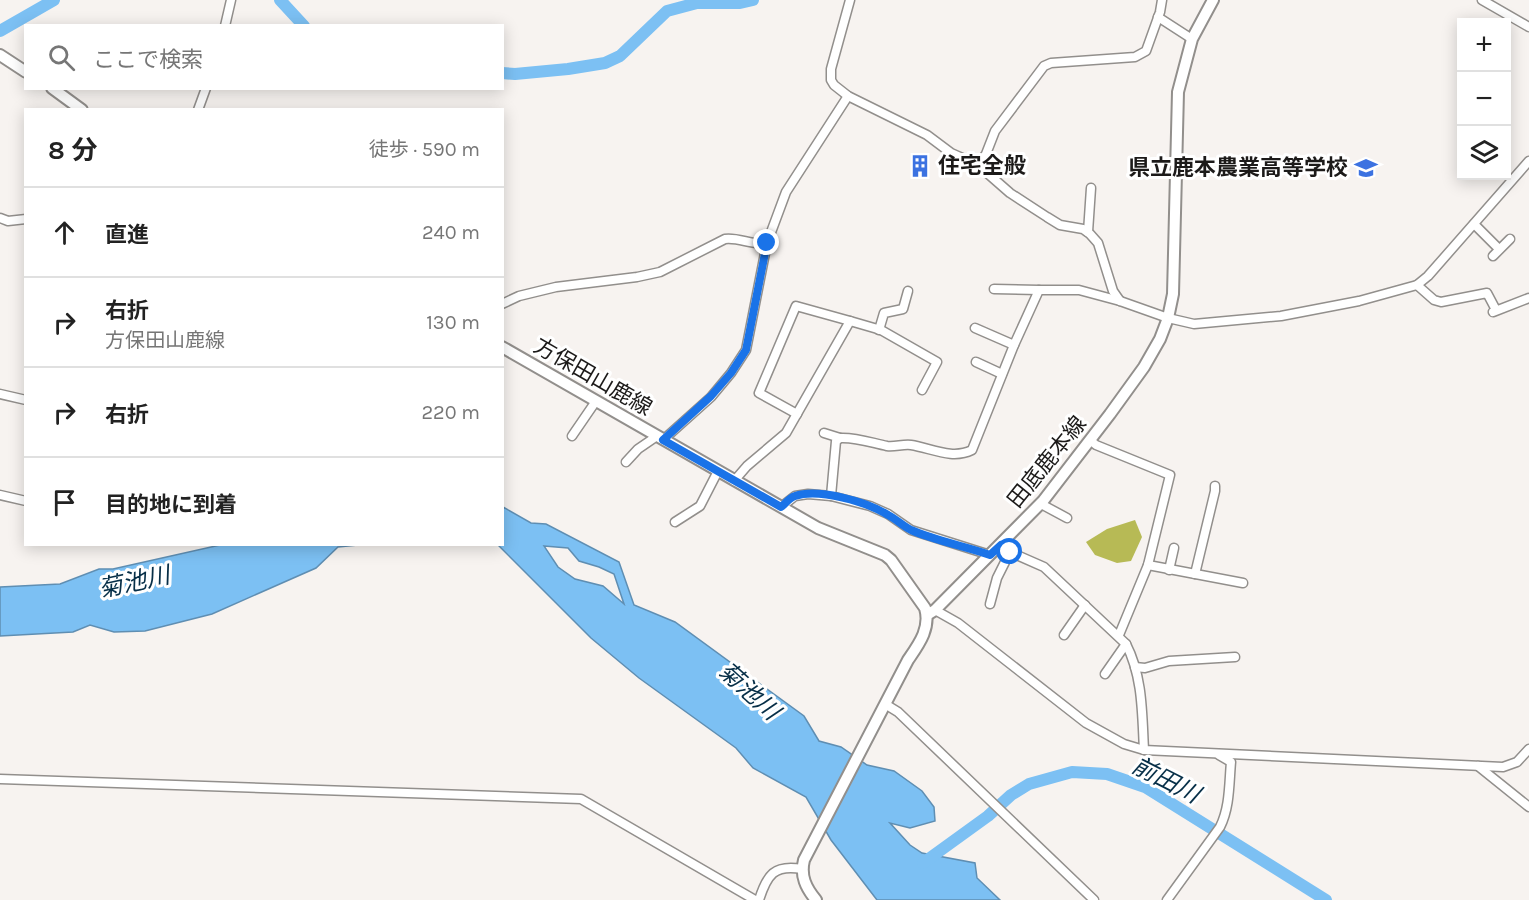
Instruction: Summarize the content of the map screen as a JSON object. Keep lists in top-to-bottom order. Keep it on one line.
{"streets":{"main road":["方保田山鹿線","田底鹿本線"]},"crossings":[["方保田山鹿線","田底鹿本線"]],"water":["菊池川","前田川"],"places":{"building":["住宅全般"],"school or university":["県立鹿本農業高等学校"]},"page":{"map_buttons":["+","−"],"search":"ここで検索","heading":["8 分","徒歩 · 590 m"],"list":[["直進","240 m"],["右折","方保田山鹿線","130 m"],["右折","220 m"],"目的地に到着"]}}
